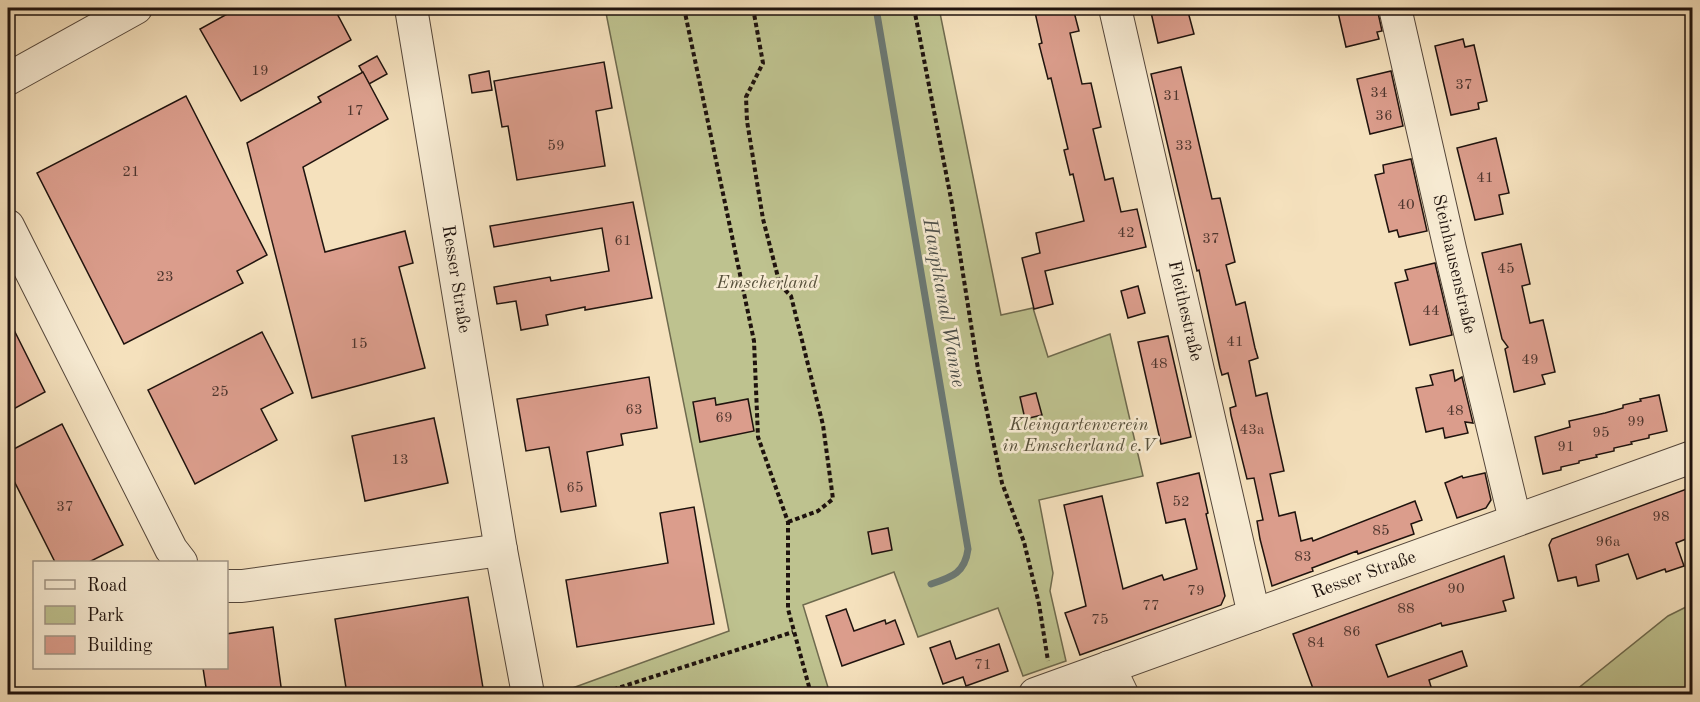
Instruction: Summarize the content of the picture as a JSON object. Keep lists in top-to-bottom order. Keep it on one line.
{"streets":{"street":["Steinhausenstraße","Resser Straße","Fleithestraße"]},"crossings":[["Steinhausenstraße","Resser Straße"],["Resser Straße","Fleithestraße"]],"water":["Hauptkanal Wanne"],"parks":["Emscherland","Kleingartenverein in Emscherland e.V"],"house_numbers":["19","37","34","31","17","36","59","33","21","41","40","42","37","61","45","23","44","41","15","49","48","25","63","48","69","99","43a","95","91","13","65","52","37","98","85","96a","83","90","79","77","88","75","86","84","71"],"legend":["Road","Park","Building"]}
